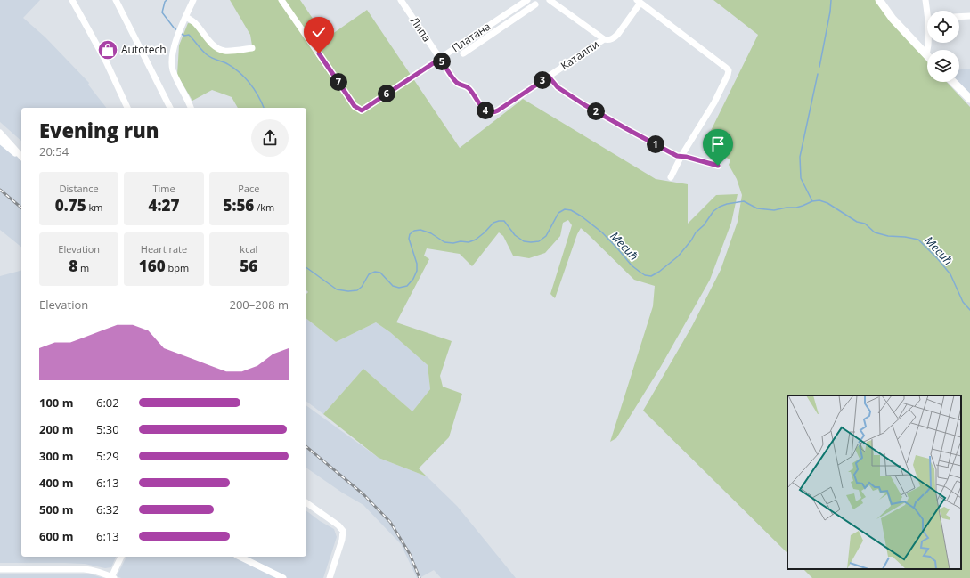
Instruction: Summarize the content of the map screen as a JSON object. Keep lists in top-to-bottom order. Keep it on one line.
{"streets":{"street":["Липа","Платана","Каталпи"]},"crossings":[["Липа","Платана"],["Липа","Каталпи"]],"water":["Месић"],"places":{"shop":["Autotech"]},"page":{"pins":["5","3","7","6","4","2","1"],"heading":["Evening run","20:54"],"stats":[["Distance","0.75 km"],["Time","4:27"],["Pace","5:56 /km"],["Elevation","8 m"],["Heart rate","160 bpm"],["kcal","56"]],"chart":["Elevation","200–208 m"],"list":[{"name":"100 m","note":"6:02"},{"name":"200 m","note":"5:30"},{"name":"300 m","note":"5:29"},{"name":"400 m","note":"6:13"},{"name":"500 m","note":"6:32"},{"name":"600 m","note":"6:13"}]}}
